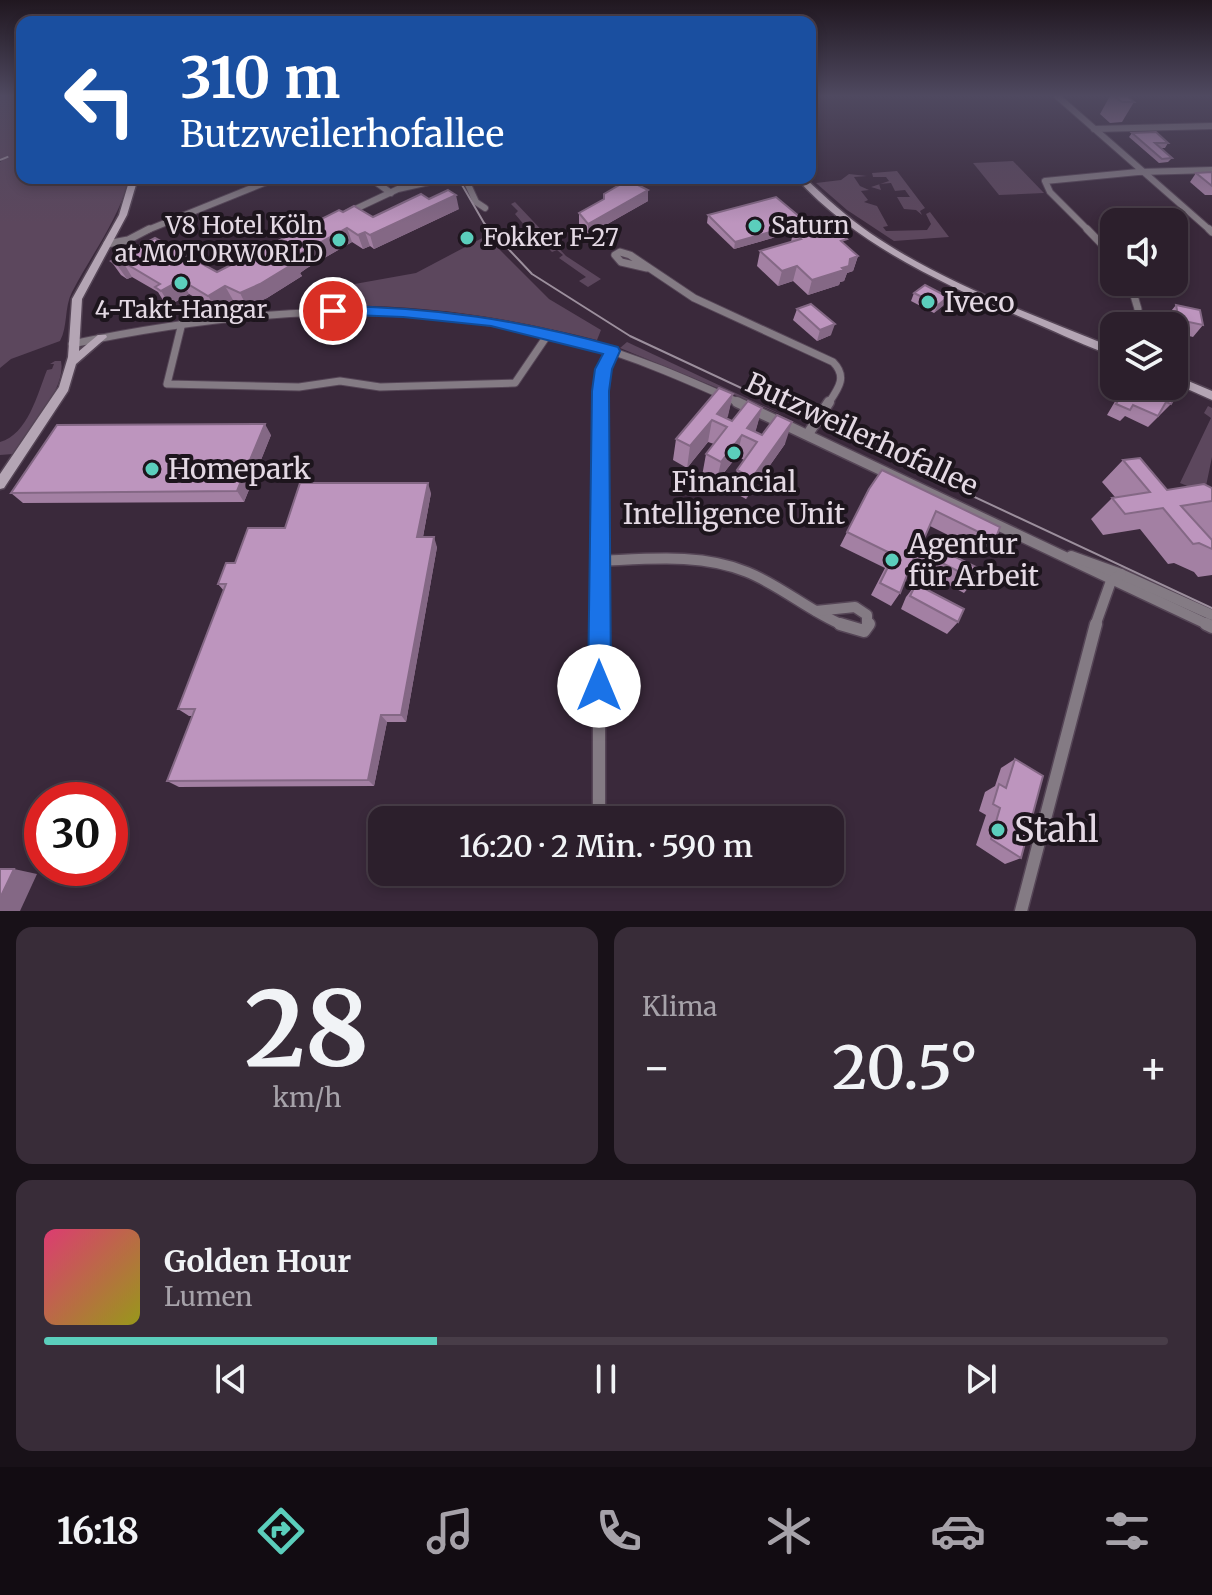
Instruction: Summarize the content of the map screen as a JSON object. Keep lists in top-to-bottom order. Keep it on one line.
{"streets":{"street":["Butzweilerhofallee"]},"places":["Saturn","Fokker F-27","V8 Hotel Köln at MOTORWORLD","4-Takt-Hangar","Iveco","Financial Intelligence Unit","Homepark","Agentur für Arbeit","Stahl"],"page":{"turn":["310 m","Butzweilerhofallee"],"limit":"30","trip":"16:20 · 2 Min. · 590 m","tile":[["28","km/h"],"Klima"],"heat":["−","20.5°","+"],"song":["Golden Hour","Lumen"],"tabs":"16:18"}}
